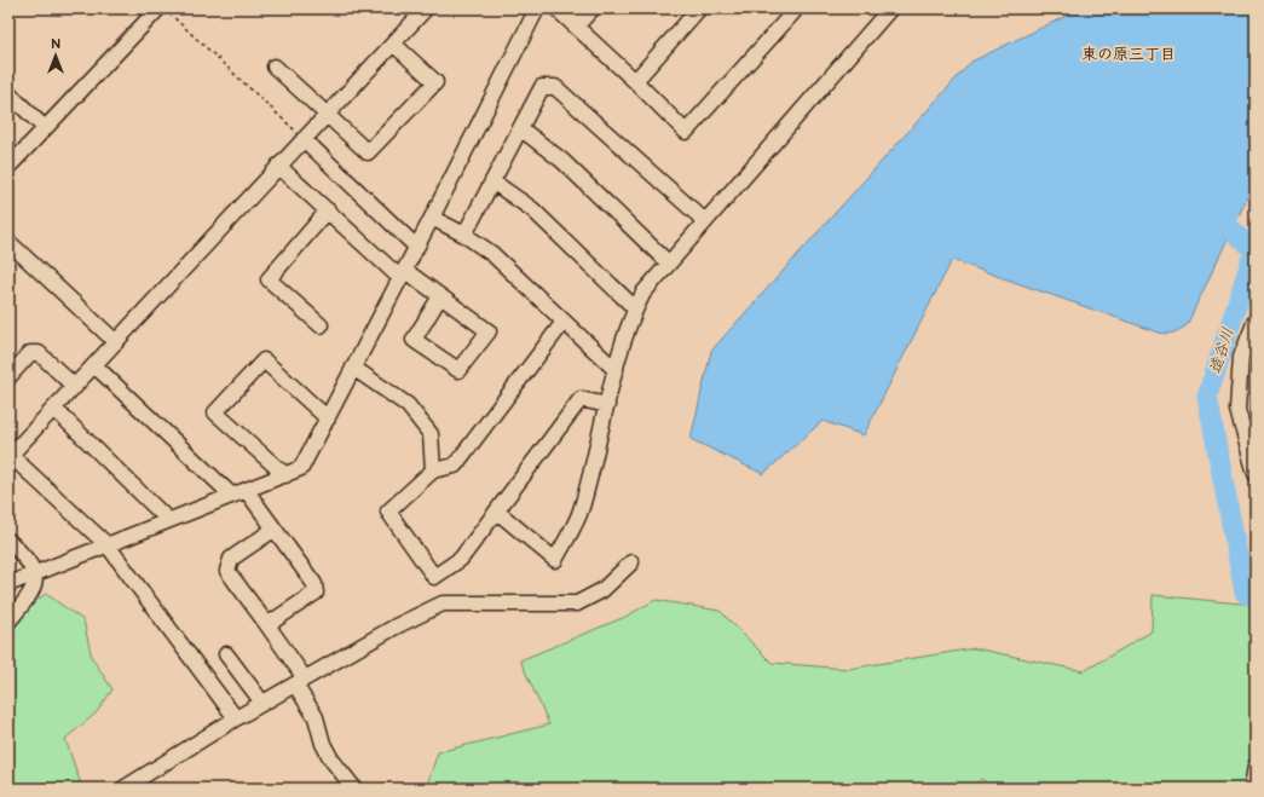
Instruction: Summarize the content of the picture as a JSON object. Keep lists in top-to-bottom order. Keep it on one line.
{"districts":["東の原三丁目"],"water":["造谷川"],"north":"top"}
